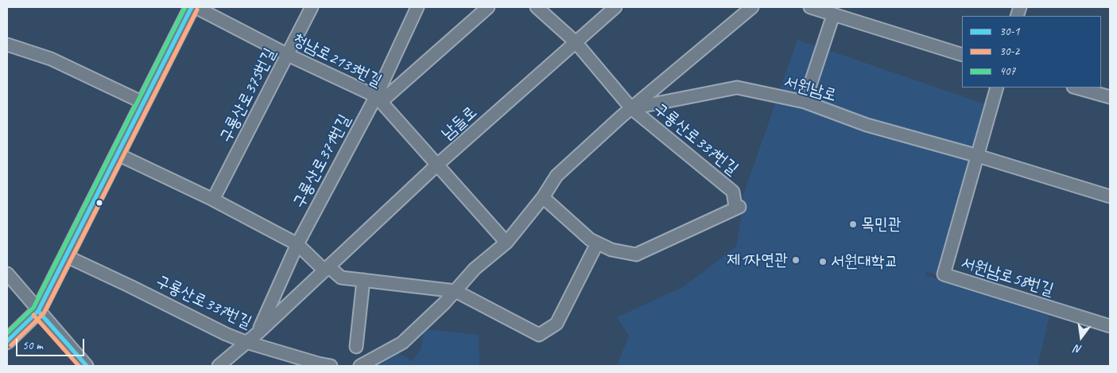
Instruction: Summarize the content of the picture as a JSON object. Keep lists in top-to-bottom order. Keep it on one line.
{"streets":{"street":["청남로2133번길","서원남로","구룡산로375번길","남들로","구룡산로337번길","구룡산로371번길","서원남로58번길"]},"crossings":[["청남로2133번길","구룡산로375번길"],["청남로2133번길","남들로"],["청남로2133번길","구룡산로337번길"],["청남로2133번길","구룡산로371번길"],["서원남로","구룡산로337번길"],["서원남로","서원남로58번길"],["남들로","구룡산로337번길"],["남들로","구룡산로371번길"]],"places":["목민관","제1자연관","서원대학교"],"lines":["transit line 30-1","transit line 407","transit line 30-2"],"legend":["30-1","30-2","407"],"scale_bar":"50 m","north":"bottom"}
